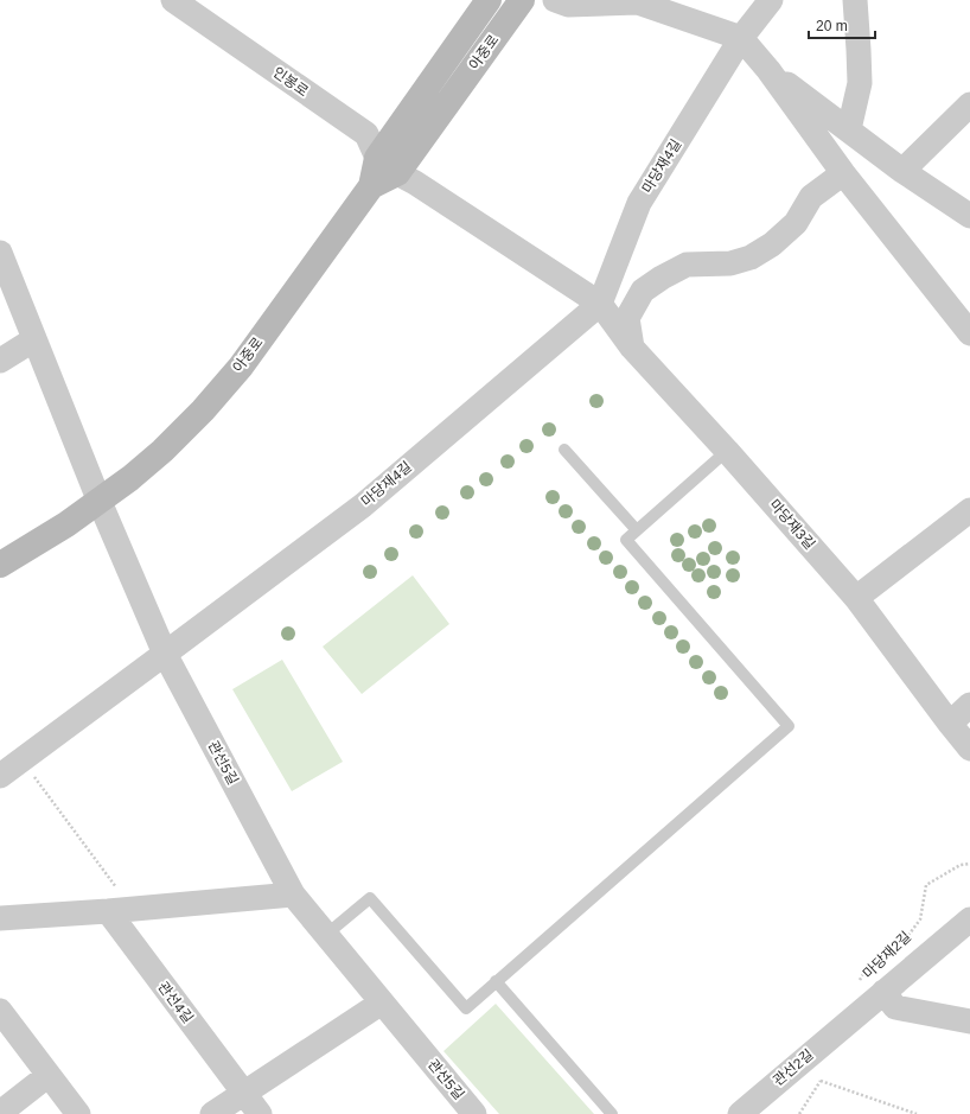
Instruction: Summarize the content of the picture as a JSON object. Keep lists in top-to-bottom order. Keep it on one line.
{"streets":{"street":["아중로","인봉로","마당재4길","마당재3길","관선5길","마당재2길","관선4길","관선2길"]},"crossings":[["아중로","인봉로"],["아중로","관선5길"],["마당재4길","관선5길"],["마당재2길","관선2길"]],"scale_bar":"20 m"}
